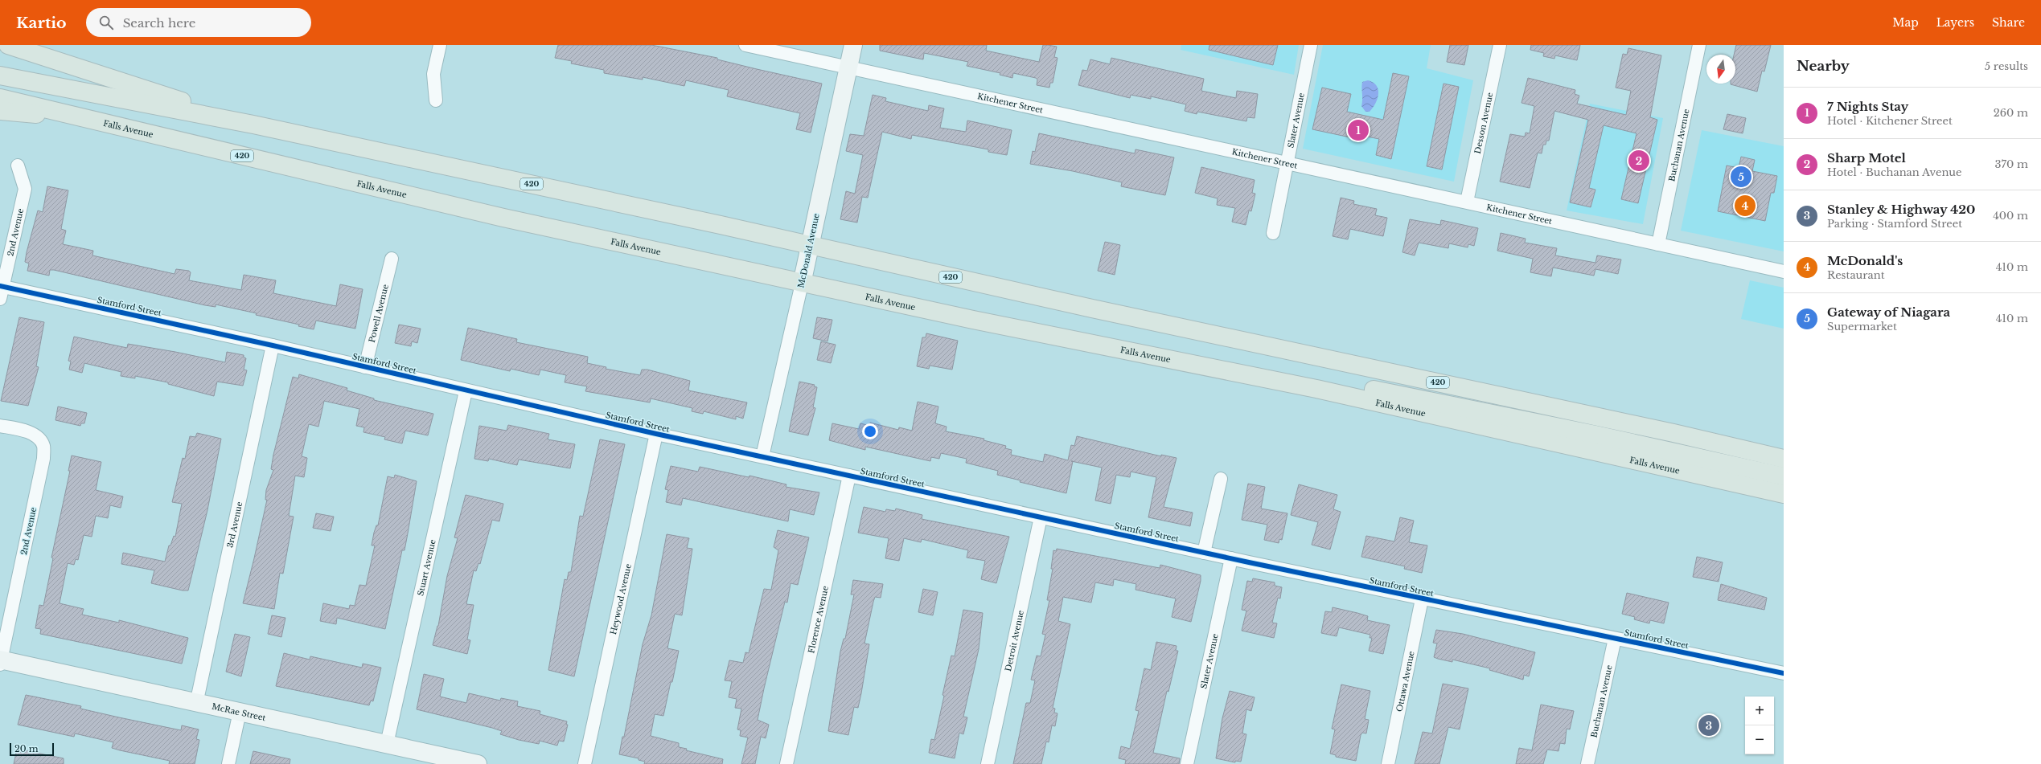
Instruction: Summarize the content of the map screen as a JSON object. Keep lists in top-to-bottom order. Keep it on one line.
{"streets":{"highway":["Falls Avenue","420"],"street":["Kitchener Street","Slater Avenue","Desson Avenue","Buchanan Avenue","2nd Avenue","McDonald Avenue","Stamford Street","Powell Avenue","3rd Avenue","Stuart Avenue","Heywood Avenue","Florence Avenue","Detroit Avenue","Ottawa Avenue","McRae Street"]},"crossings":[["Kitchener Street","Slater Avenue"],["Kitchener Street","Desson Avenue"],["Kitchener Street","Buchanan Avenue"],["Kitchener Street","McDonald Avenue"],["Slater Avenue","Stamford Street"],["Falls Avenue","McDonald Avenue"],["Buchanan Avenue","Stamford Street"],["420","McDonald Avenue"],["2nd Avenue","Stamford Street"],["2nd Avenue","McRae Street"],["McDonald Avenue","Stamford Street"],["Stamford Street","Powell Avenue"],["Stamford Street","3rd Avenue"],["Stamford Street","Stuart Avenue"],["Stamford Street","Heywood Avenue"],["Stamford Street","Florence Avenue"],["Stamford Street","Detroit Avenue"],["Stamford Street","Ottawa Avenue"],["3rd Avenue","McRae Street"],["Stuart Avenue","McRae Street"]],"scale_bar":"20 m","north":"bottom","page":{"header":"Kartio","search":"Search here","nav":["Map","Layers","Share"],"heading":["Nearby","5 results"],"list":[{"mark":"1","name":"7 Nights Stay","note":"Hotel · Kitchener Street","value":"260 m"},{"mark":"2","name":"Sharp Motel","note":"Hotel · Buchanan Avenue","value":"370 m"},{"mark":"3","name":"Stanley & Highway 420","note":"Parking · Stamford Street","value":"400 m"},{"mark":"4","name":"McDonald's","note":"Restaurant","value":"410 m"},{"mark":"5","name":"Gateway of Niagara","note":"Supermarket","value":"410 m"}],"pins":["1","2","5","4","3"],"map_buttons":["+","−"],"scale":"20 m"}}
